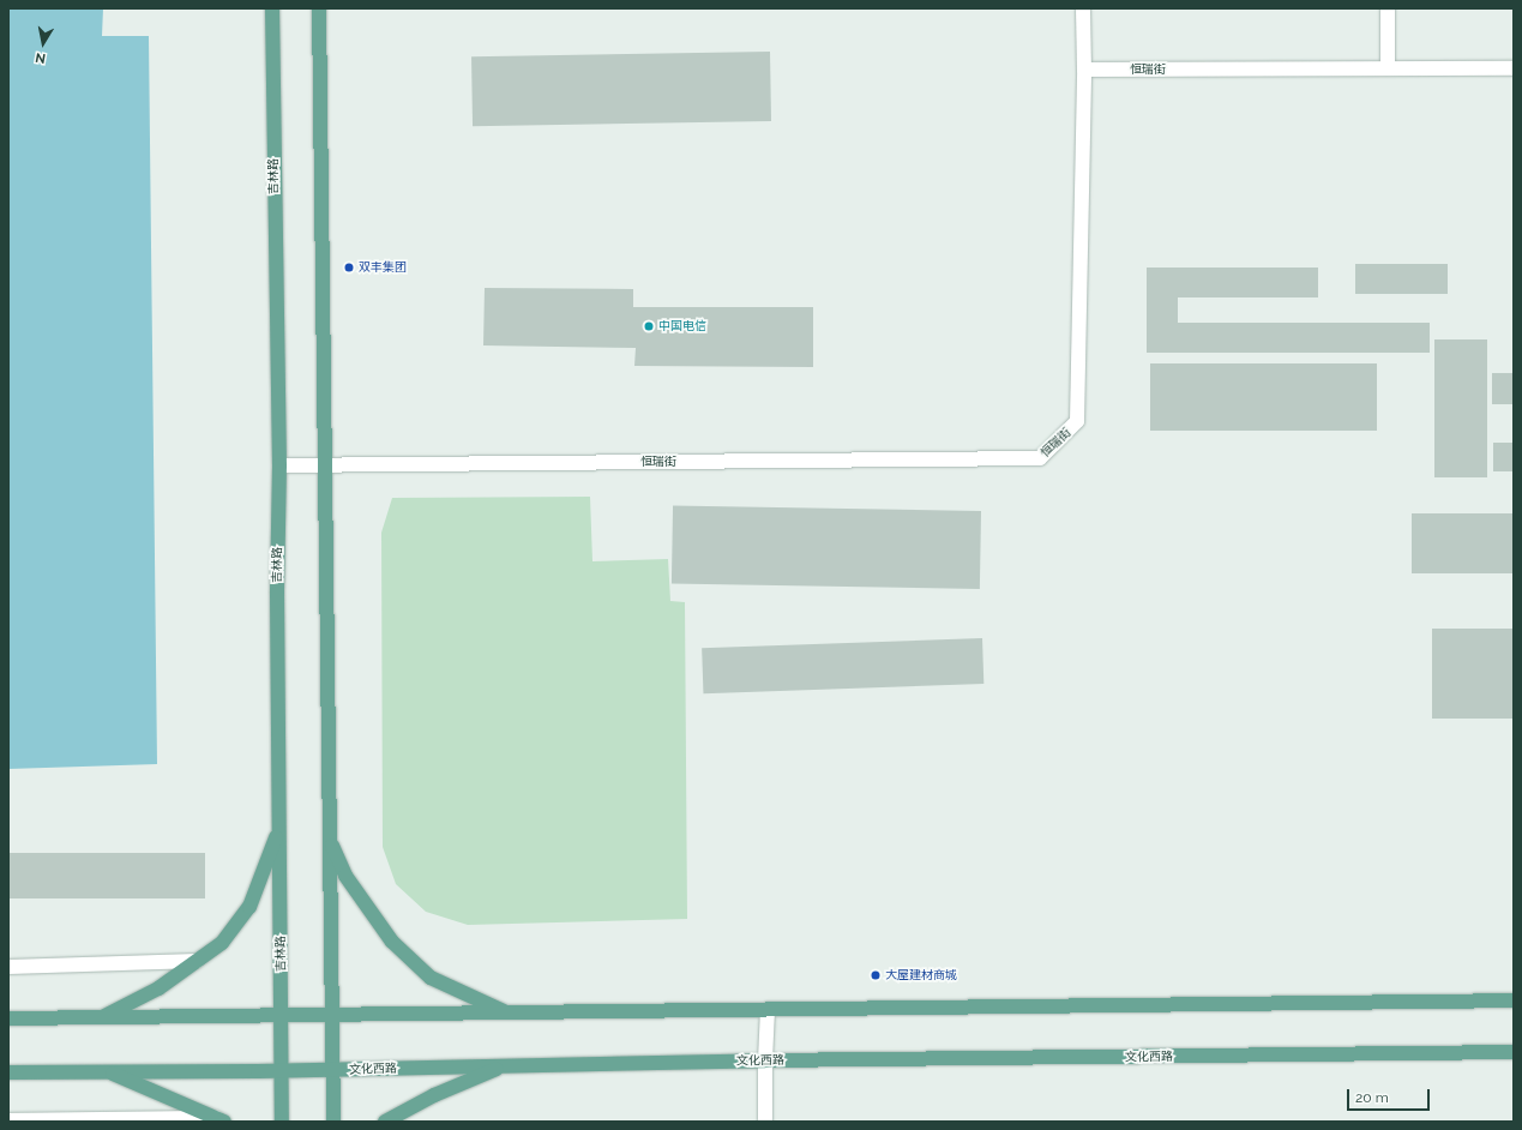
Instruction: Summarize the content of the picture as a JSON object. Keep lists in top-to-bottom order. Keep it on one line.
{"streets":{"main road":["吉林路","文化西路"],"street":["恒瑞街"]},"crossings":[["恒瑞街","吉林路"],["吉林路","文化西路"]],"places":["双丰集团","中国电信","大屋建材商城"],"scale_bar":"20 m","north":"bottom"}
